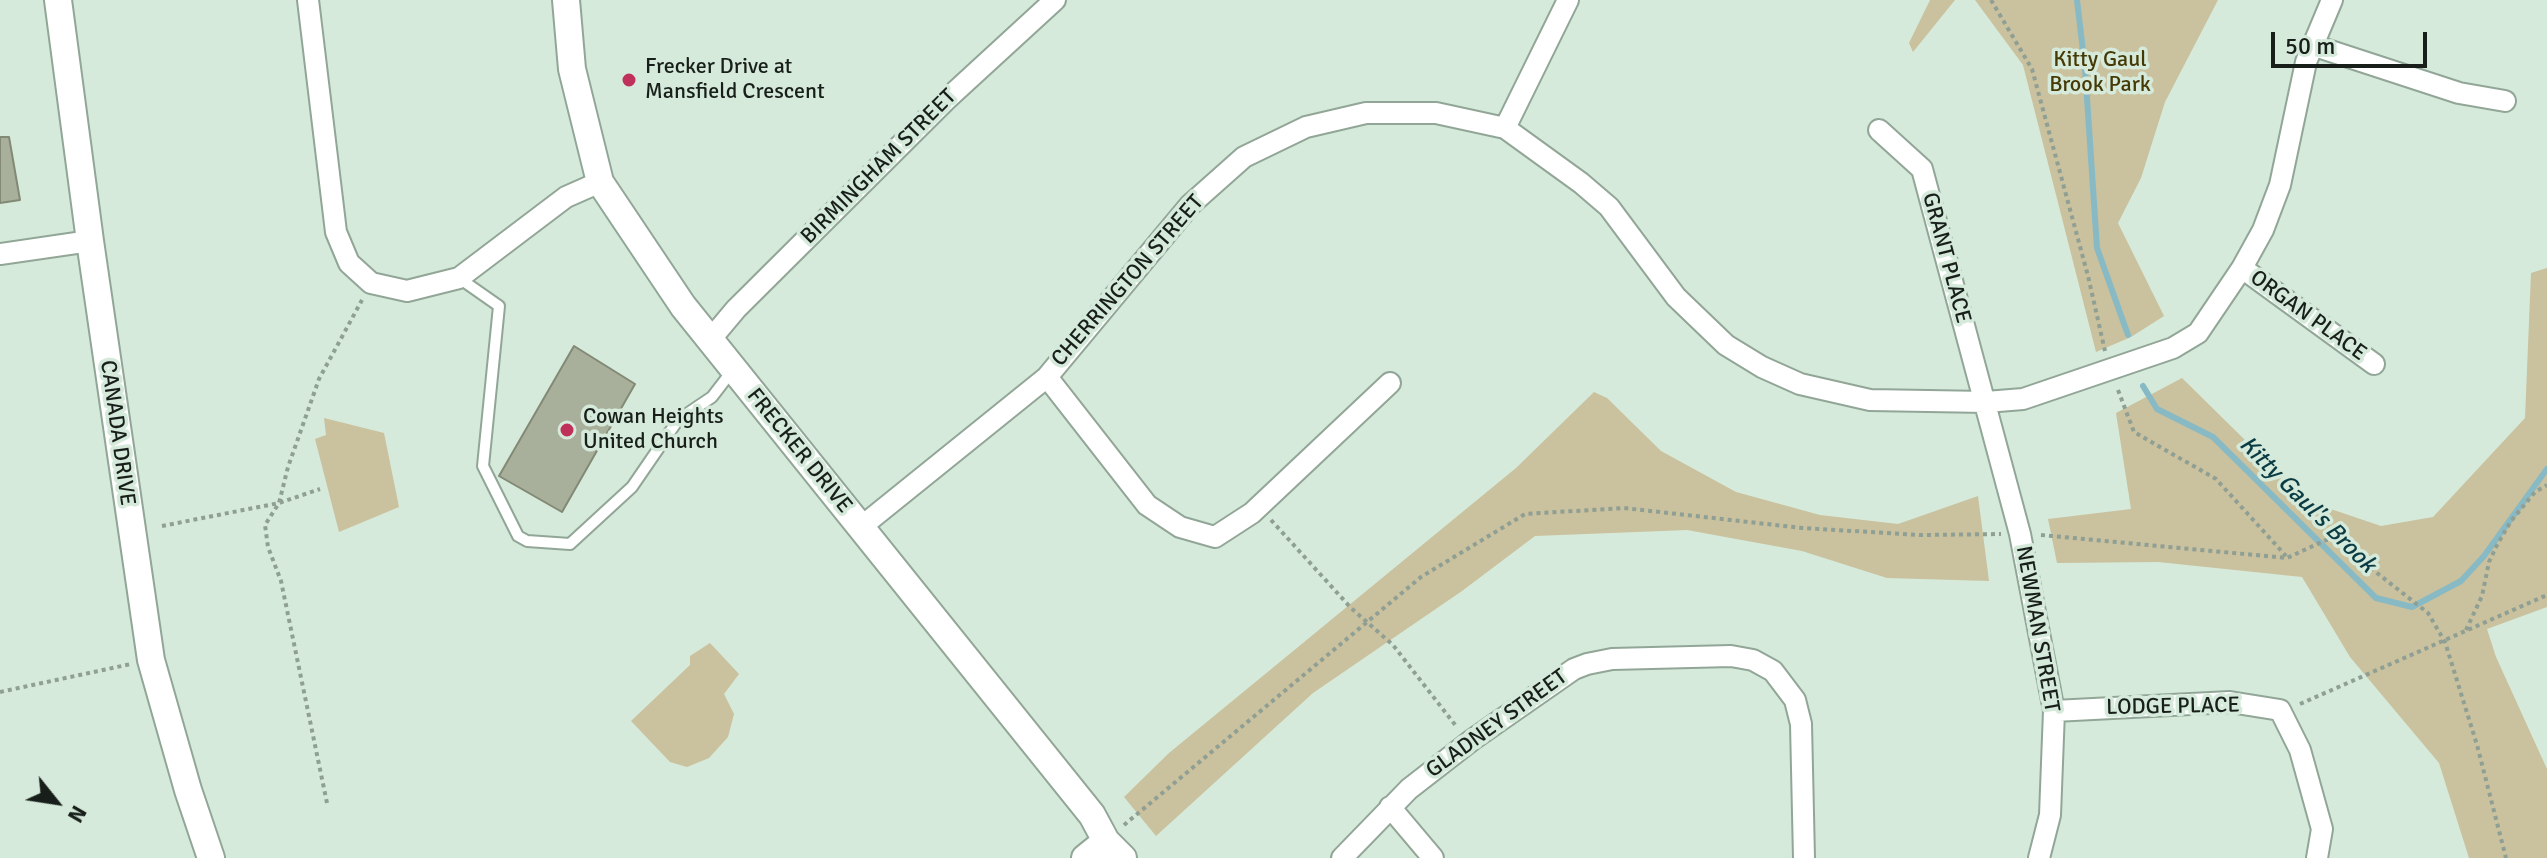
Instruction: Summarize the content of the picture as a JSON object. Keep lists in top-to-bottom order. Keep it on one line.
{"streets":{"street":["BIRMINGHAM STREET","GRANT PLACE","CHERRINGTON STREET","ORGAN PLACE","CANADA DRIVE","FRECKER DRIVE","NEWMAN STREET","LODGE PLACE","GLADNEY STREET"]},"crossings":[["BIRMINGHAM STREET","FRECKER DRIVE"],["GRANT PLACE","CHERRINGTON STREET"],["GRANT PLACE","NEWMAN STREET"],["CHERRINGTON STREET","ORGAN PLACE"],["CHERRINGTON STREET","FRECKER DRIVE"],["CHERRINGTON STREET","NEWMAN STREET"],["NEWMAN STREET","LODGE PLACE"]],"water":["Kitty Gaul's Brook"],"parks":["Kitty Gaul Brook Park"],"places":["Frecker Drive at Mansfield Crescent","Cowan Heights United Church"],"scale_bar":"50 m","north":"bottom right"}
